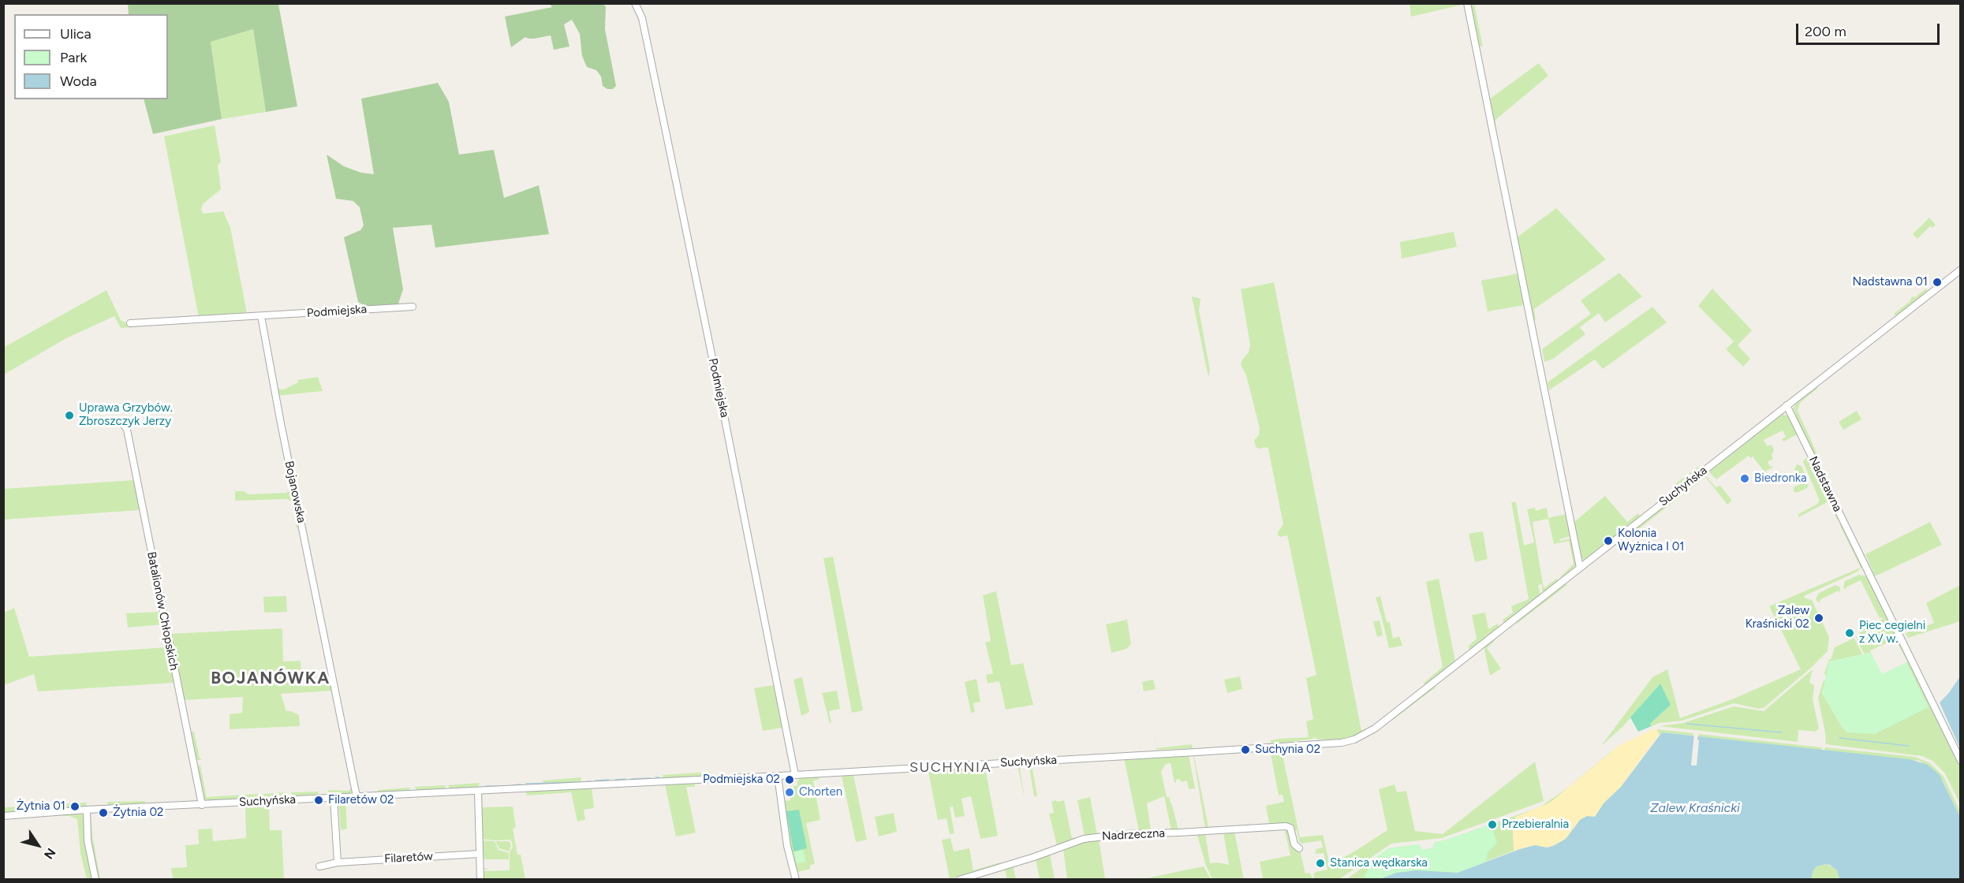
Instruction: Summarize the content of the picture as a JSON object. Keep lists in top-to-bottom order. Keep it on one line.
{"streets":{"street":["Podmiejska","Nadstawna","Suchyńska","Bojanowska","Batalionów Chłopskich","Nadrzeczna","Filaretów"]},"crossings":[["Podmiejska","Suchyńska"],["Podmiejska","Bojanowska"],["Nadstawna","Suchyńska"],["Suchyńska","Bojanowska"],["Suchyńska","Batalionów Chłopskich"]],"districts":["BOJANÓWKA","SUCHYNIA"],"water":["Zalew Kraśnicki"],"places":["Nadstawna 01","Uprawa Grzybów. Zbroszczyk Jerzy","Biedronka","Kolonia Wyżnica I 01","Zalew Kraśnicki 02","Piec cegielni z XV w.","Suchynia 02","Podmiejska 02","Chorten","Filaretów 02","Żytnia 01","Żytnia 02","Przebieralnia","Stanica wędkarska"],"legend":["Ulica","Park","Woda"],"scale_bar":"200 m","north":"bottom right"}
